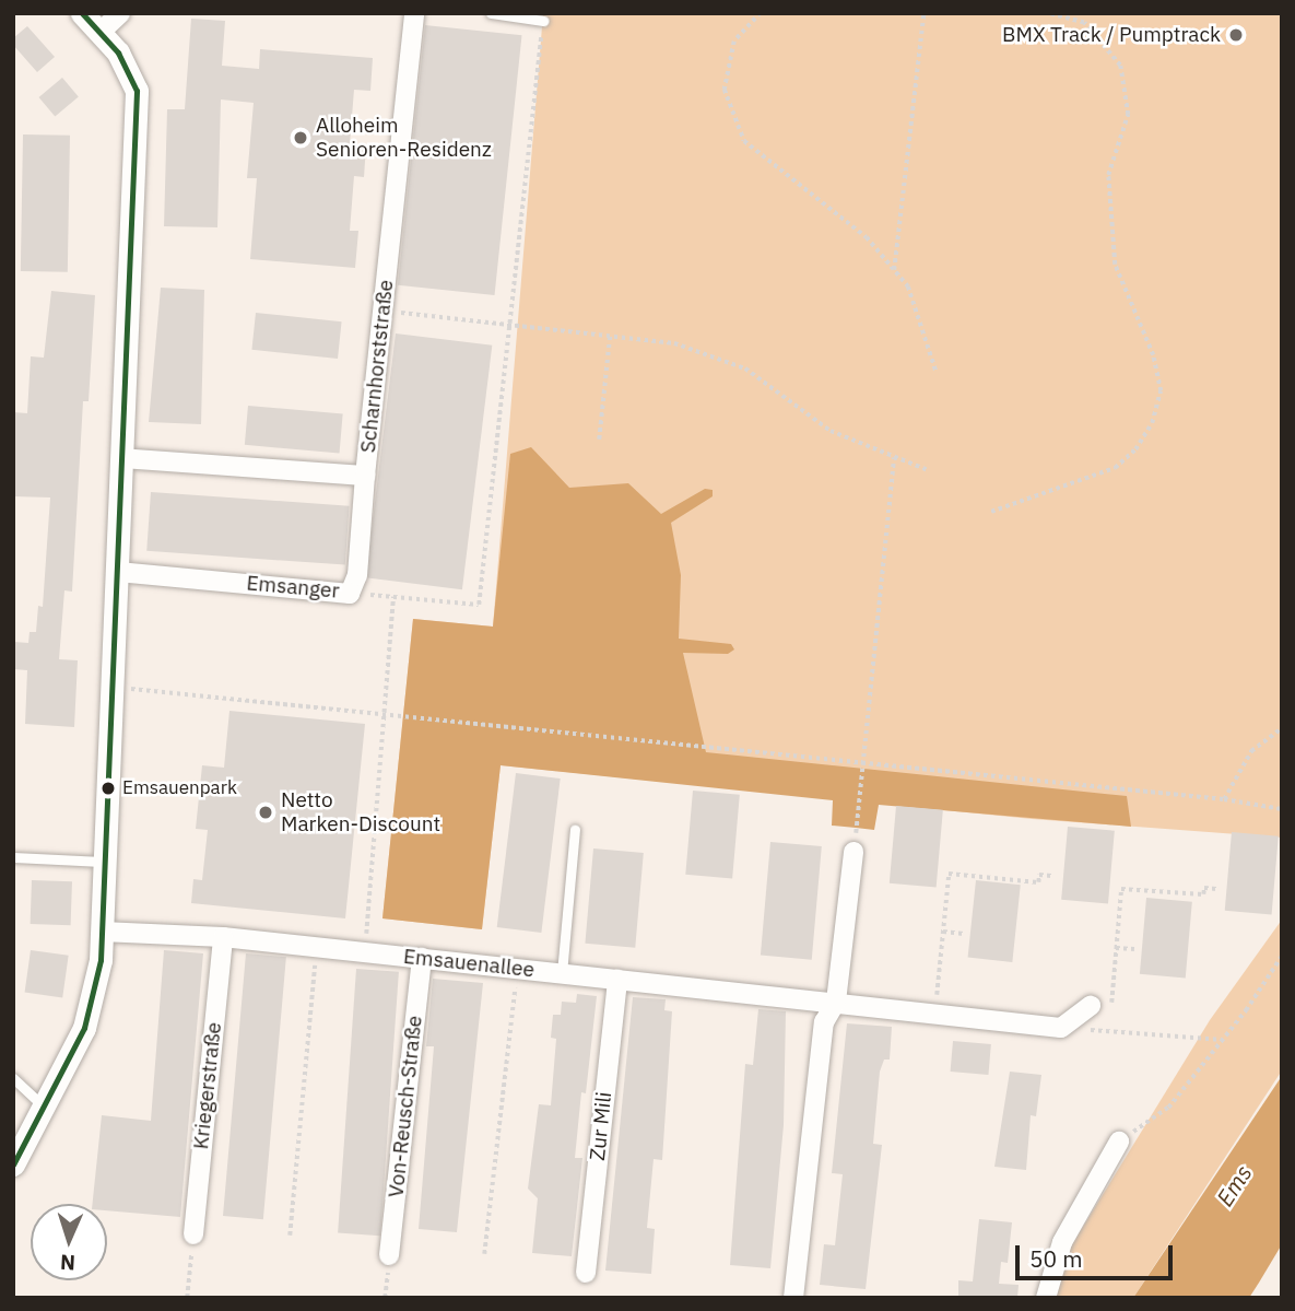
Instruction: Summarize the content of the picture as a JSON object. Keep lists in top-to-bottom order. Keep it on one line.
{"streets":{"street":["Scharnhorststraße","Emsanger","Emsauenallee","Kriegerstraße","Von-Reusch-Straße","Zur Mili"]},"crossings":[["Scharnhorststraße","Emsanger"],["Emsauenallee","Kriegerstraße"],["Emsauenallee","Von-Reusch-Straße"],["Emsauenallee","Zur Mili"]],"water":["Ems"],"places":["BMX Track / Pumptrack","Alloheim Senioren-Residenz","Emsauenpark","Netto Marken-Discount"],"scale_bar":"50 m","north":"bottom"}
